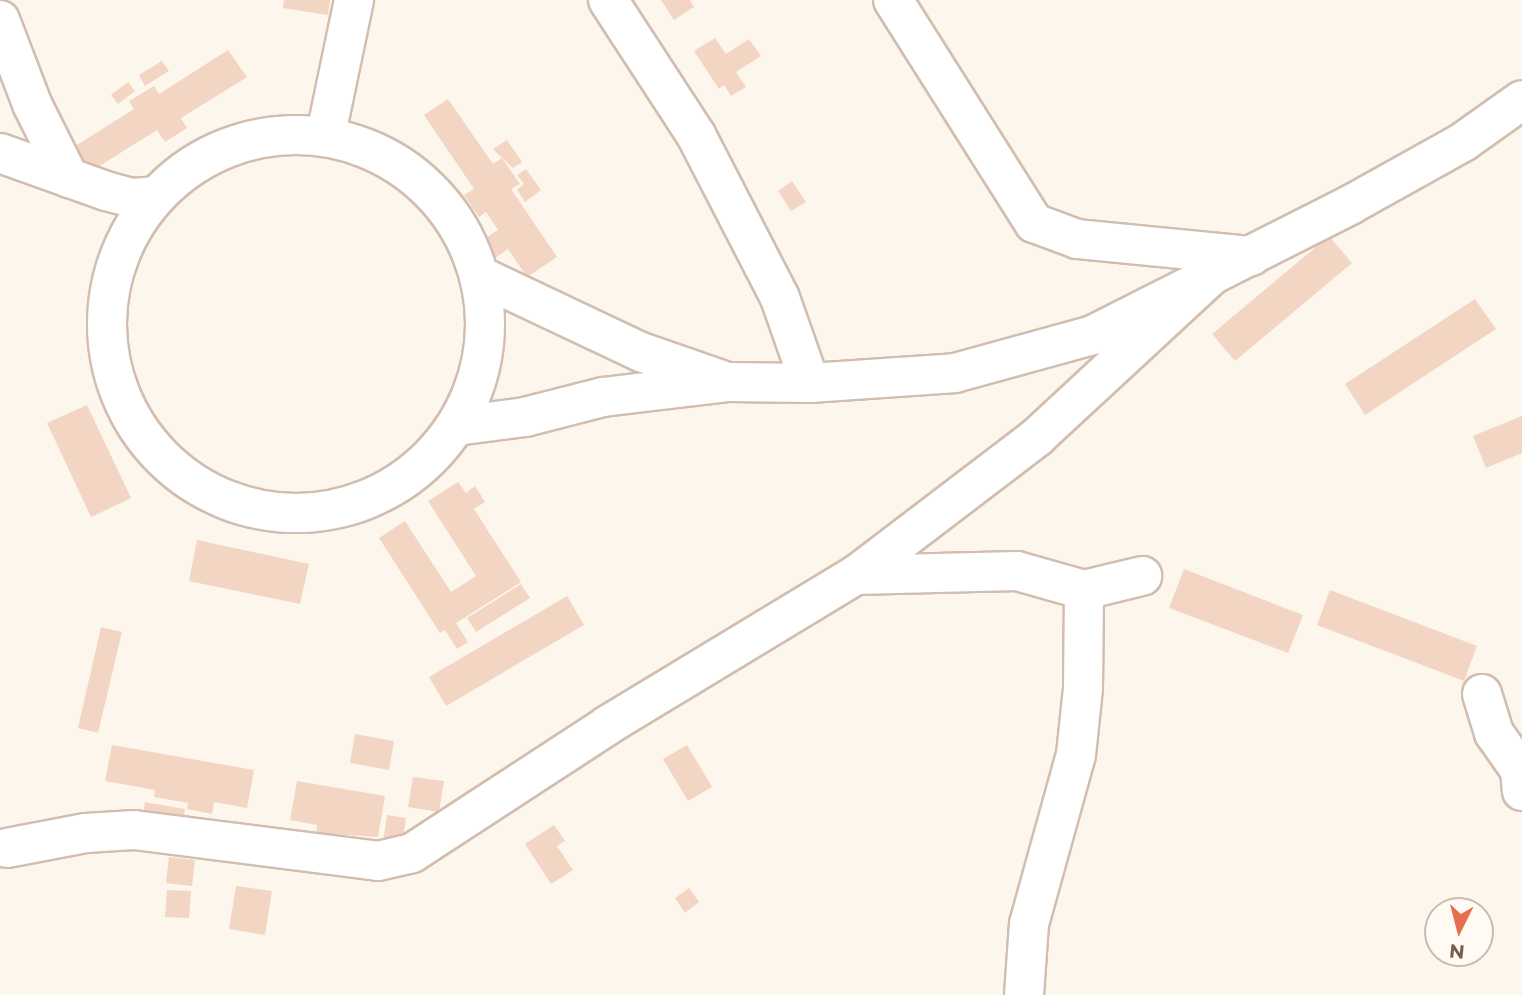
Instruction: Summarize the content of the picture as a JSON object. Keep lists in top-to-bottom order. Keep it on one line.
{"north":"bottom"}
